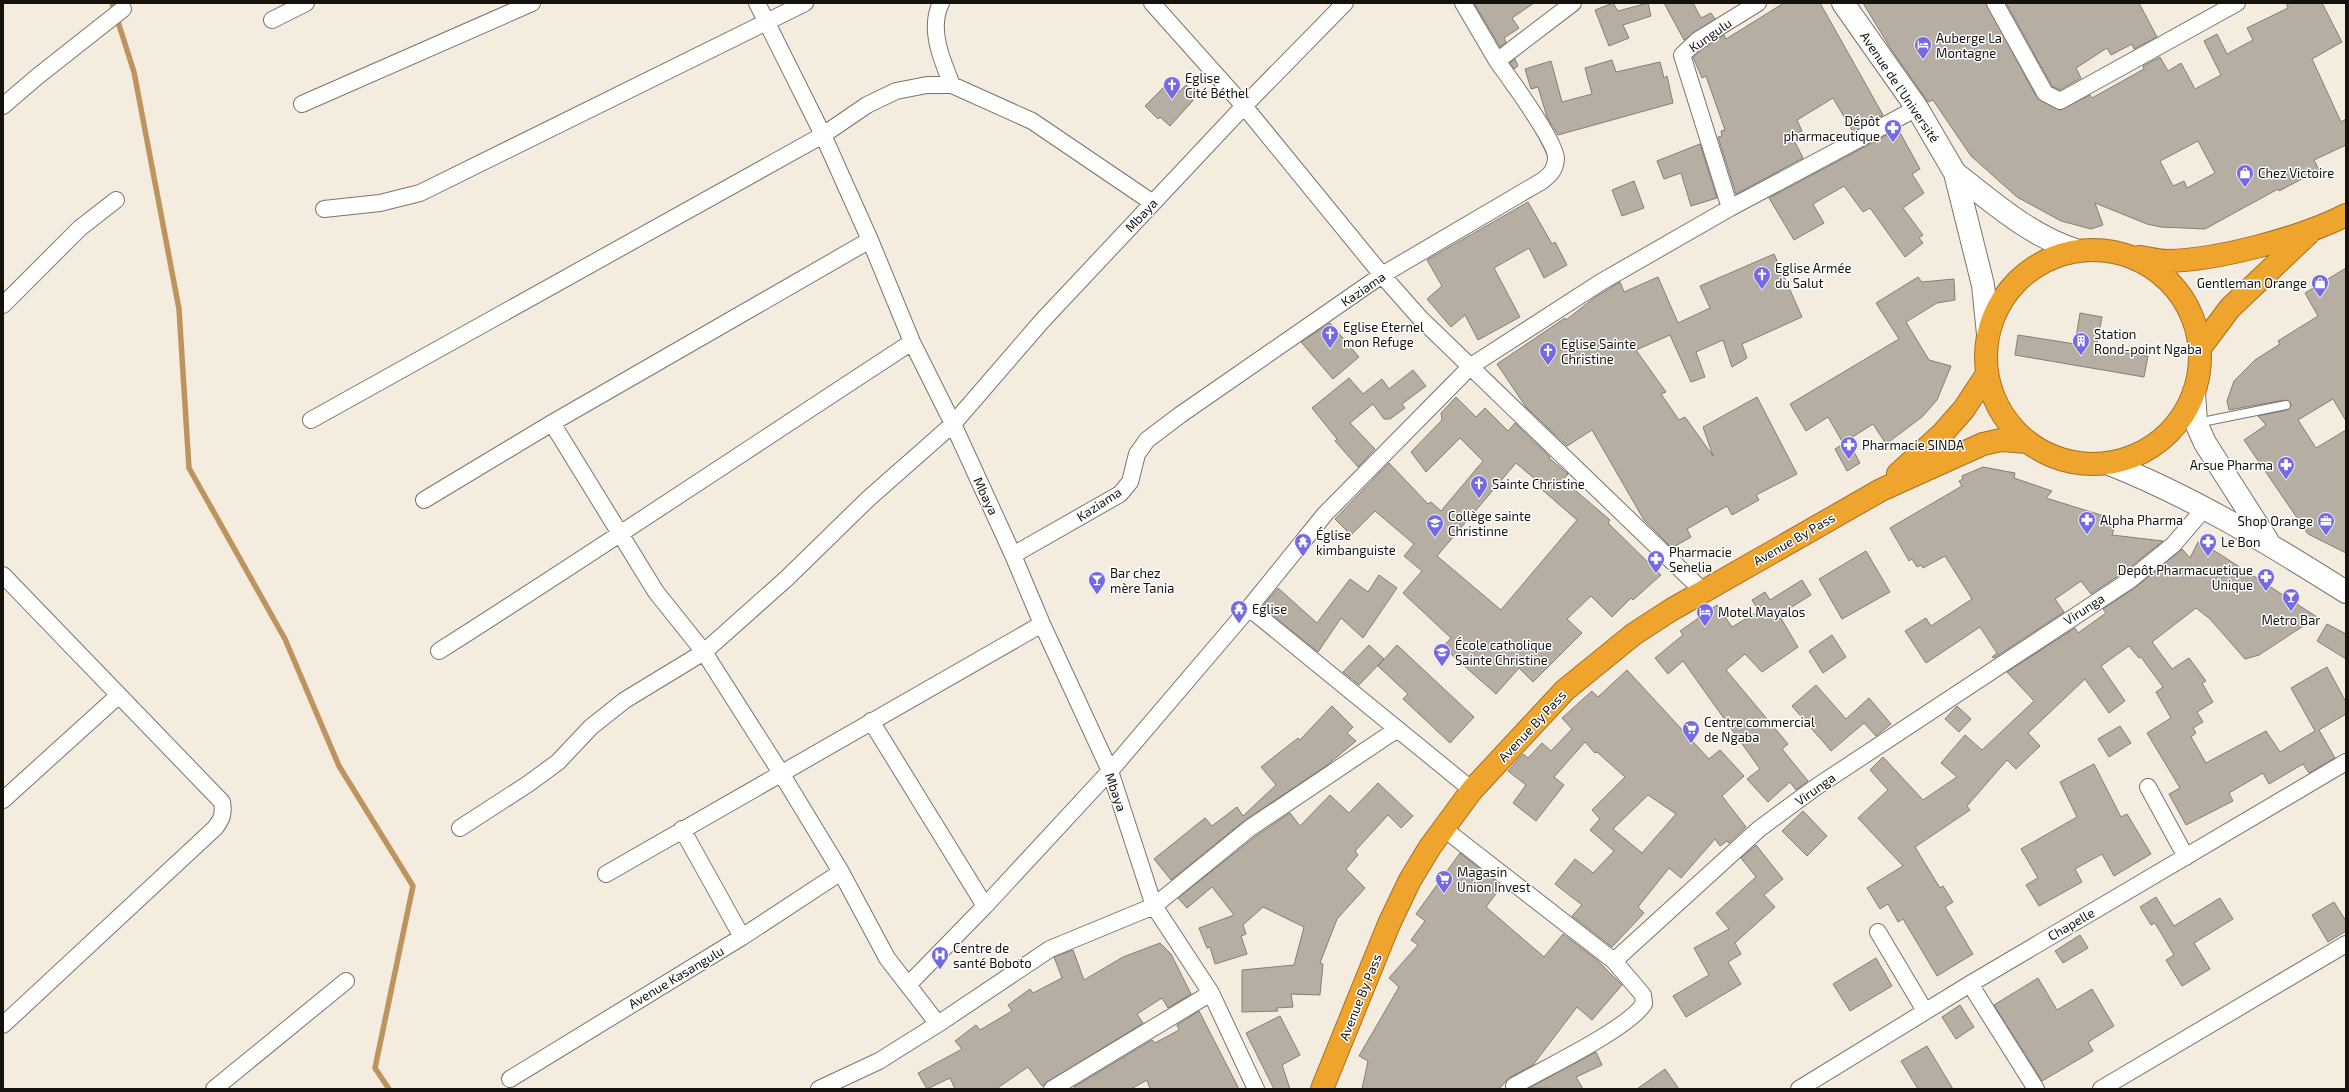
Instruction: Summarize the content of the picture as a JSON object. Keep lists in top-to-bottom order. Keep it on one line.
{"streets":{"highway":["Avenue By Pass"],"main road":["Avenue de l’Université"],"street":["Kungulu","Mbaya","Kaziama","Virunga","Chapelle","Avenue Kasangulu"]},"crossings":[["Mbaya","Kaziama"]],"places":{"hotel":["Auberge La Montagne","Motel Mayalos"],"church":["Eglise Cité Béthel","Eglise Armée du Salut","Eglise Eternel mon Refuge","Eglise Sainte Christine","Sainte Christine"],"pharmacy":["Dépôt pharmaceutique","Pharmacie SINDA","Arsue Pharma","Alpha Pharma","Le Bon","Pharmacie Senelia","Depôt Pharmacuetique Unique"],"shop":["Chez Victoire","Gentleman Orange"],"building":["Station Rond-point Ngaba"],"office":["Shop Orange"],"school or university":["Collège sainte Christinne","École catholique Sainte Christine"],"temple":["Église kimbanguiste","Eglise"],"bar":["Bar chez mère Tania","Metro Bar"],"supermarket":["Centre commercial de Ngaba","Magasin Union Invest"],"hospital":["Centre de santé Boboto"]}}
